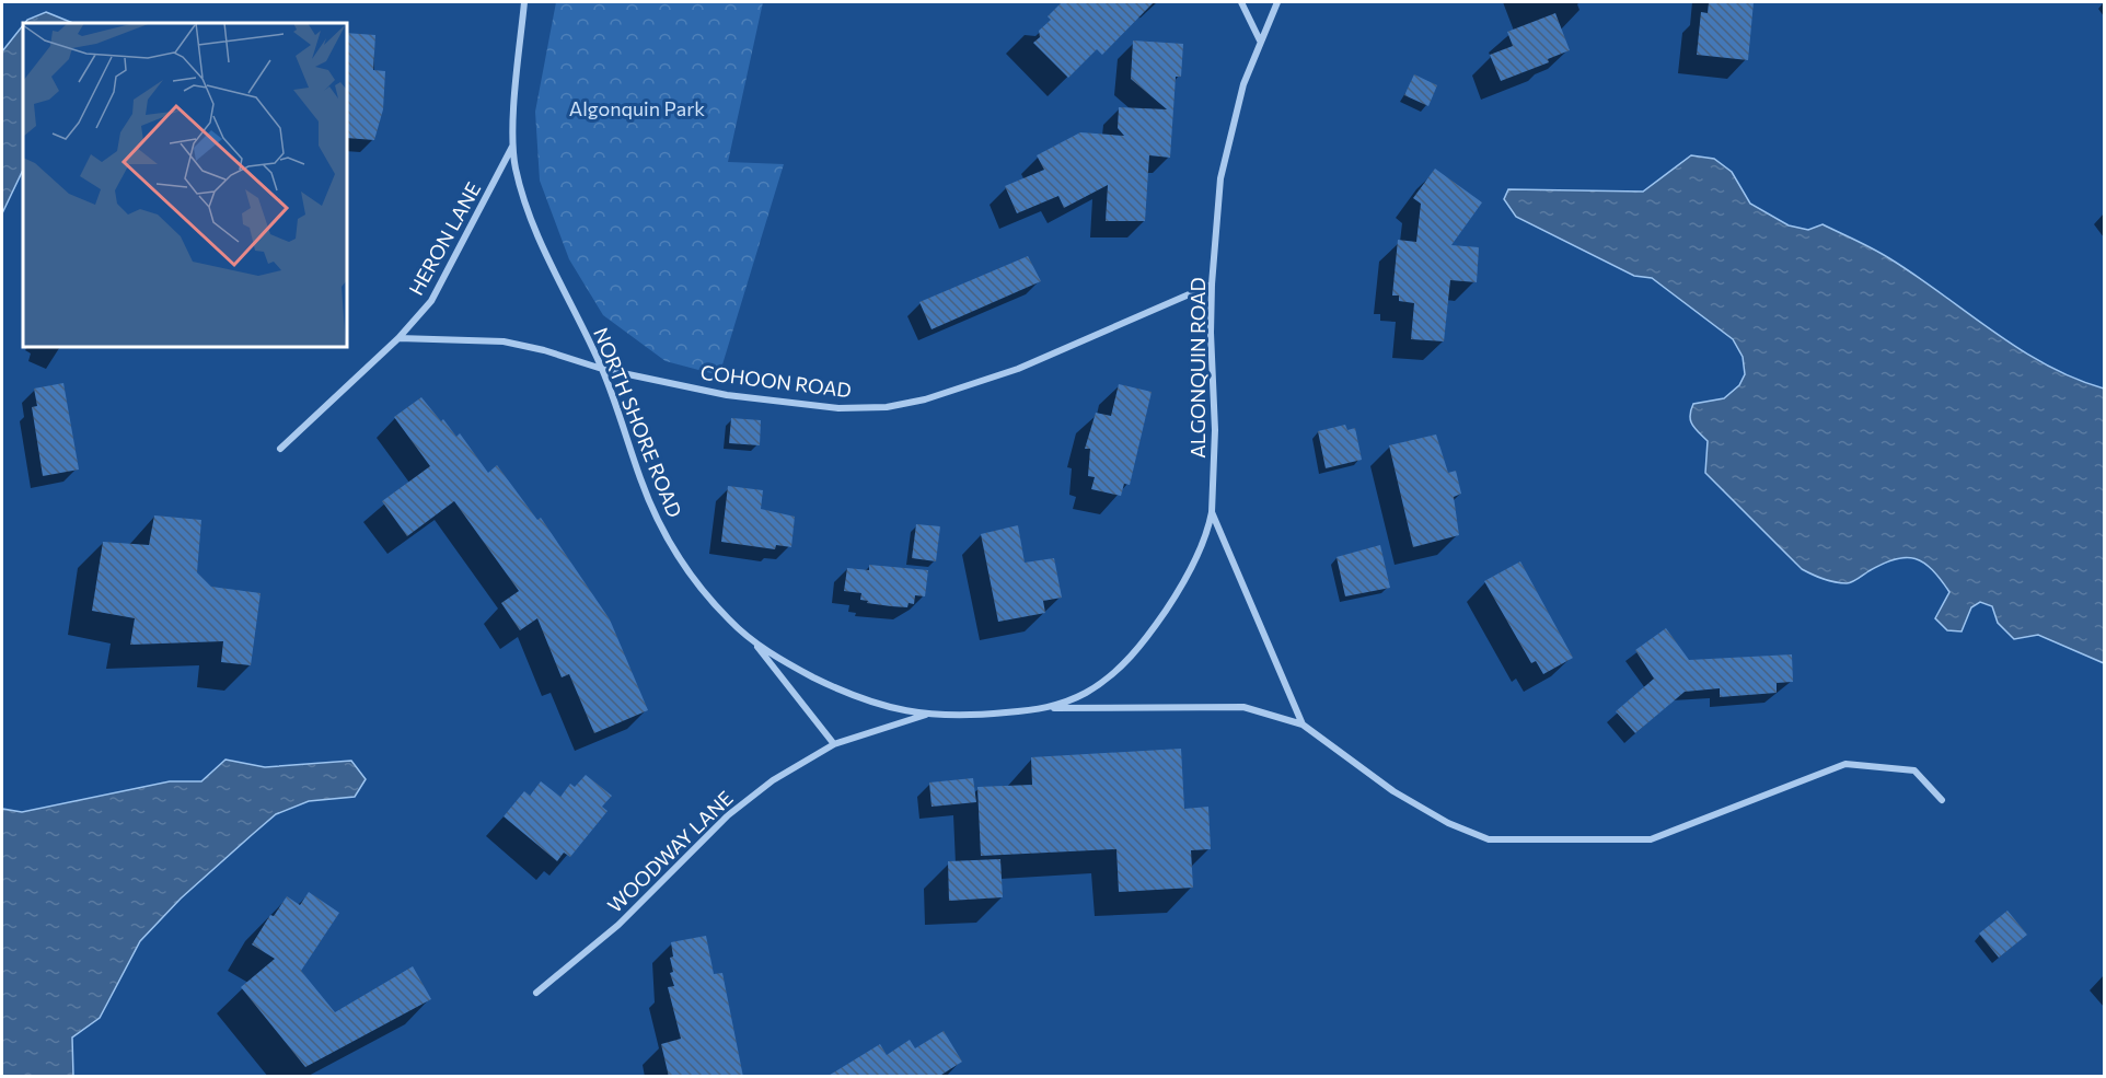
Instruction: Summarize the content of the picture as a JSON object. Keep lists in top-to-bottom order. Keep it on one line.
{"streets":{"street":["HERON LANE","ALGONQUIN ROAD","COHOON ROAD","NORTH SHORE ROAD","WOODWAY LANE"]},"crossings":[["HERON LANE","COHOON ROAD"],["HERON LANE","NORTH SHORE ROAD"],["ALGONQUIN ROAD","COHOON ROAD"],["ALGONQUIN ROAD","NORTH SHORE ROAD"],["COHOON ROAD","NORTH SHORE ROAD"],["NORTH SHORE ROAD","WOODWAY LANE"]],"parks":["Algonquin Park"]}
